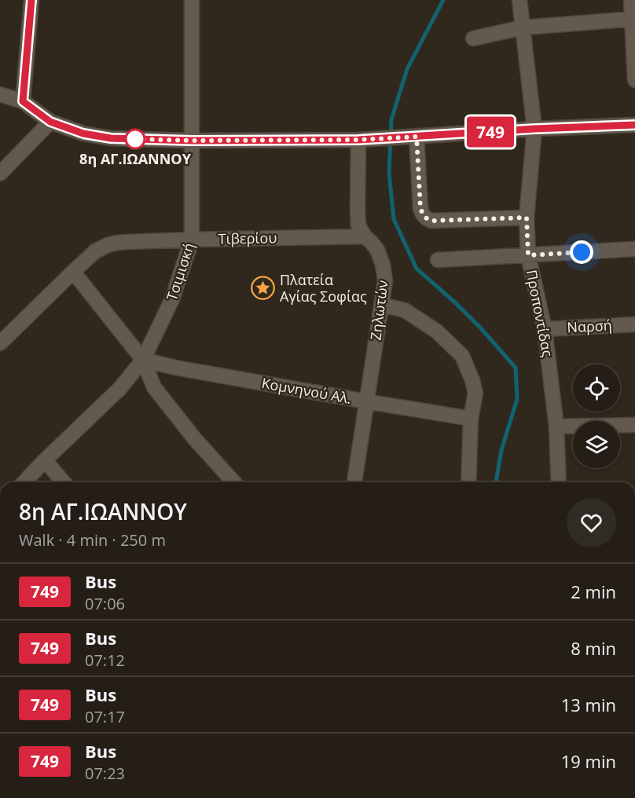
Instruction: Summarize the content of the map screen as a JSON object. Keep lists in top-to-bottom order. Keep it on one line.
{"streets":{"street":["Τιβερίου","Τσιμισκή","Ζηλωτών","Προποντίδας","Ναρσή","Κομνηνού Αλ."]},"crossings":[["Τιβερίου","Τσιμισκή"],["Τιβερίου","Ζηλωτών"],["Τσιμισκή","Κομνηνού Αλ."],["Ζηλωτών","Κομνηνού Αλ."],["Προποντίδας","Ναρσή"]],"places":{"other":["8η ΑΓ.ΙΩΑΝΝΟΥ"],"place":["Πλατεία Αγίας Σοφίας"]},"lines":["bus line 749"],"page":{"on_map":"749","heading":["8η ΑΓ.ΙΩΑΝΝΟΥ","Walk · 4 min · 250 m"],"list":[{"mark":"749","name":"Bus","note":"07:06","value":"2 min"},{"mark":"749","name":"Bus","note":"07:12","value":"8 min"},{"mark":"749","name":"Bus","note":"07:17","value":"13 min"},{"mark":"749","name":"Bus","note":"07:23","value":"19 min"}]}}
